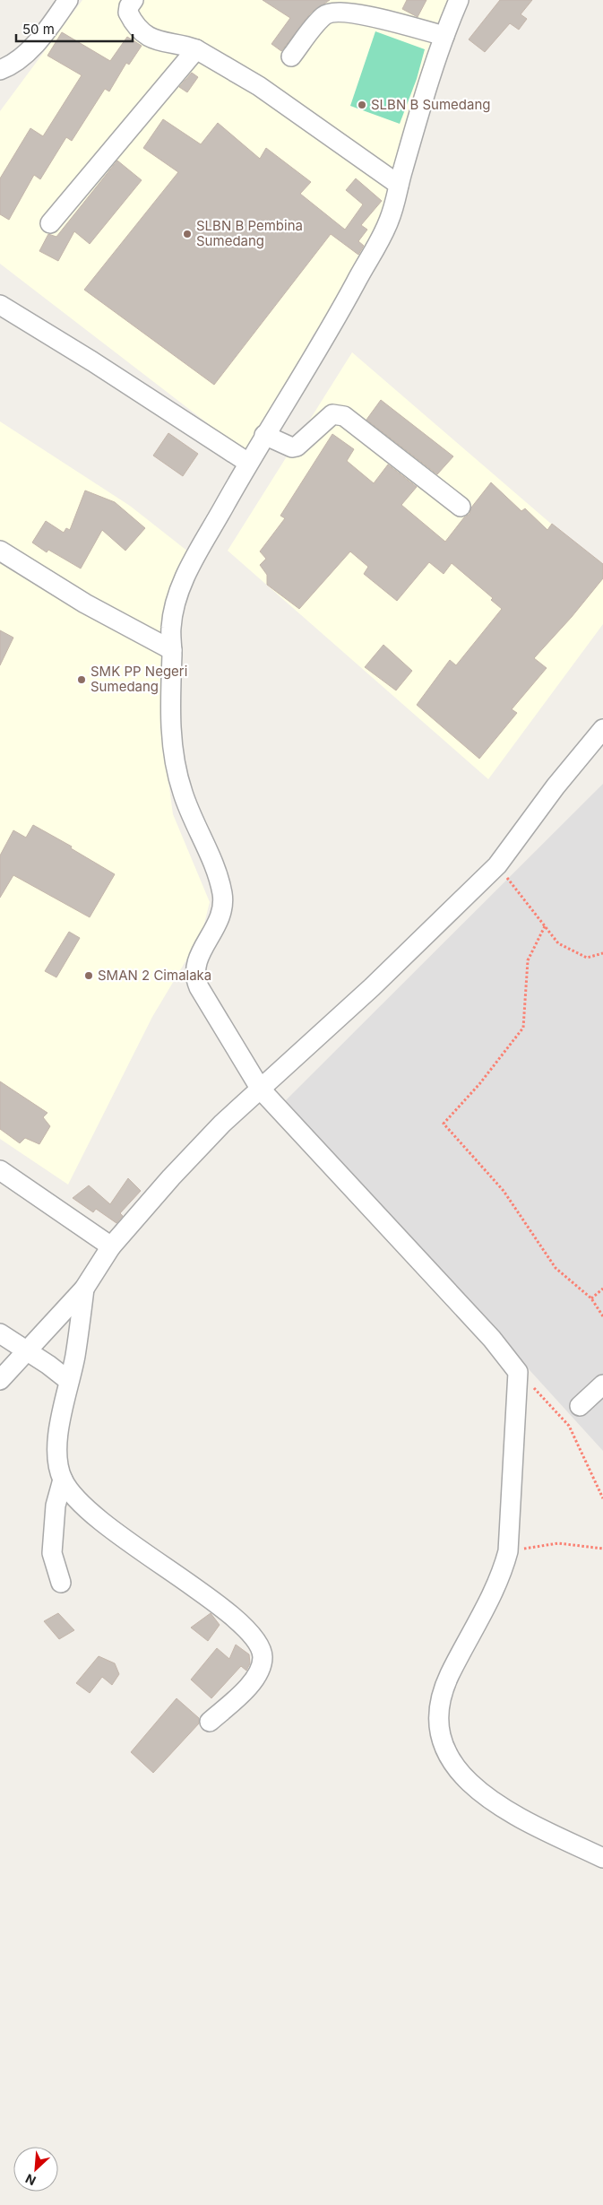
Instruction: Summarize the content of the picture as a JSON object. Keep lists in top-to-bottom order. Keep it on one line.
{"places":["SLBN B Sumedang","SLBN B Pembina Sumedang","SMK PP Negeri Sumedang","SMAN 2 Cimalaka"],"scale_bar":"50 m","north":"bottom left"}
